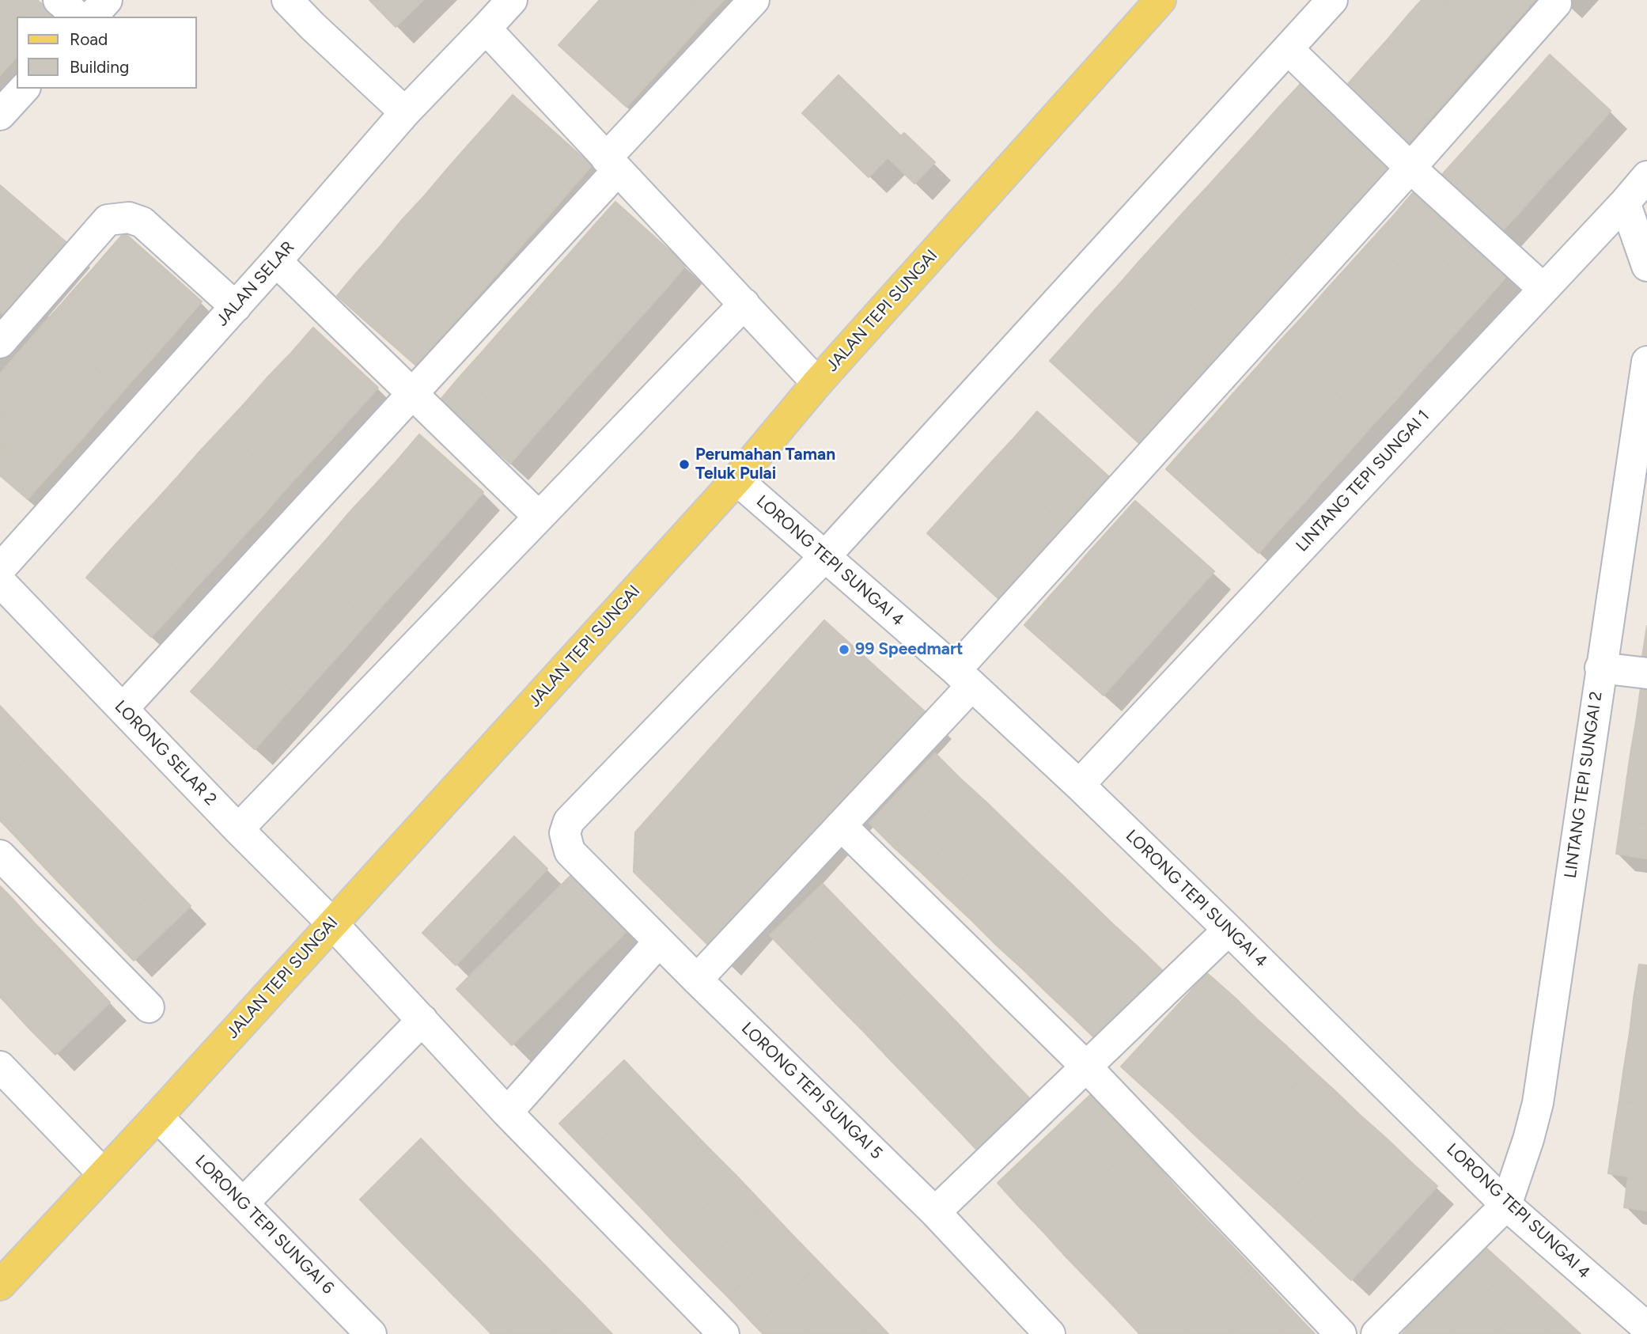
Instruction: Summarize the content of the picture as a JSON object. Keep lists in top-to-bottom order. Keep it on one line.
{"streets":{"main road":["JALAN TEPI SUNGAI"],"street":["JALAN SELAR","LINTANG TEPI SUNGAI 1","LORONG TEPI SUNGAI 4","LORONG SELAR 2","LINTANG TEPI SUNGAI 2","LORONG TEPI SUNGAI 5","LORONG TEPI SUNGAI 6"]},"crossings":[["JALAN TEPI SUNGAI","LORONG TEPI SUNGAI 4"],["JALAN TEPI SUNGAI","LORONG SELAR 2"],["JALAN TEPI SUNGAI","LORONG TEPI SUNGAI 6"],["LINTANG TEPI SUNGAI 1","LORONG TEPI SUNGAI 4"],["LORONG TEPI SUNGAI 4","LINTANG TEPI SUNGAI 2"],["LORONG TEPI SUNGAI 4","LORONG TEPI SUNGAI 5"]],"places":["Perumahan Taman Teluk Pulai","99 Speedmart"],"legend":["Road","Building"]}
